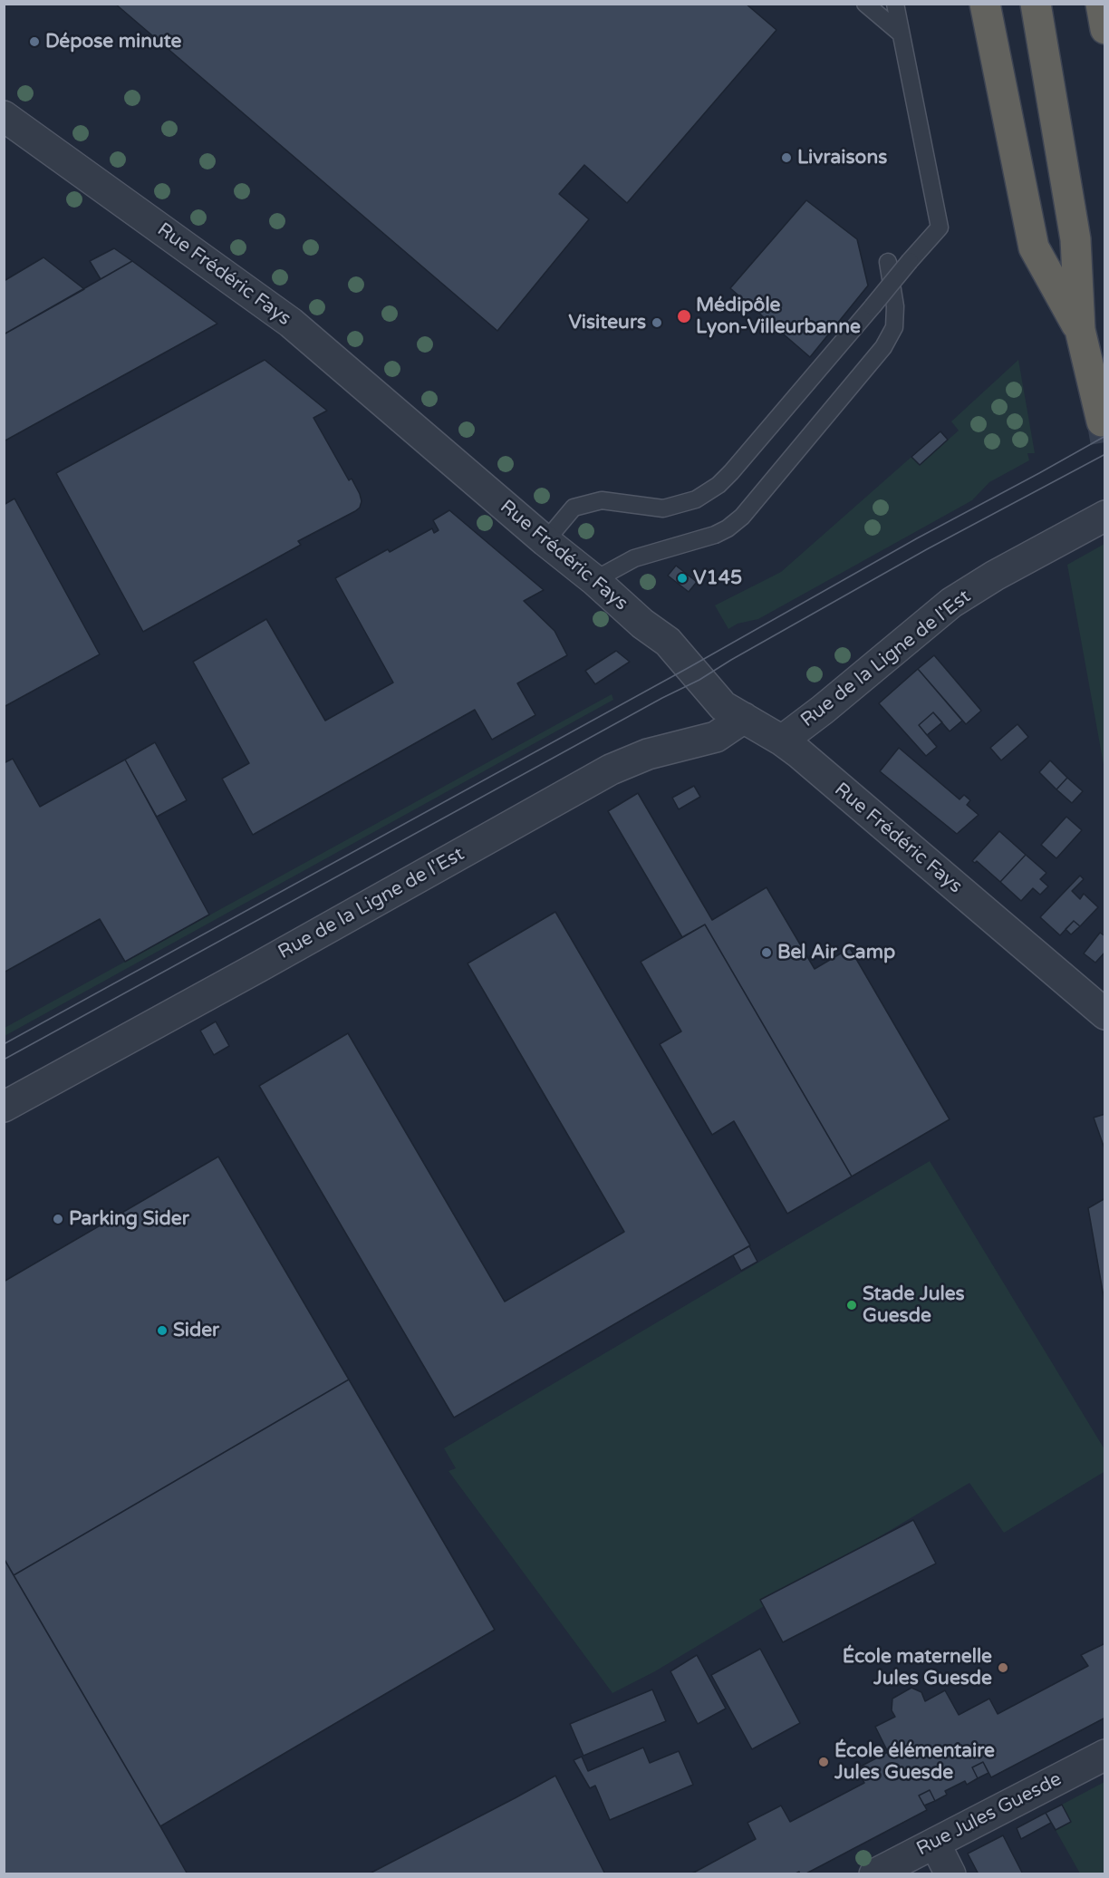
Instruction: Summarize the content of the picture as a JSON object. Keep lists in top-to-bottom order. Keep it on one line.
{"streets":{"street":["Rue Frédéric Fays","Rue de la Ligne de l'Est","Rue Jules Guesde"]},"crossings":[["Rue Frédéric Fays","Rue de la Ligne de l'Est"]],"places":["Dépose minute","Livraisons","Médipôle Lyon-Villeurbanne","Visiteurs","V145","Bel Air Camp","Parking Sider","Stade Jules Guesde","Sider","École maternelle Jules Guesde","École élémentaire Jules Guesde"]}
